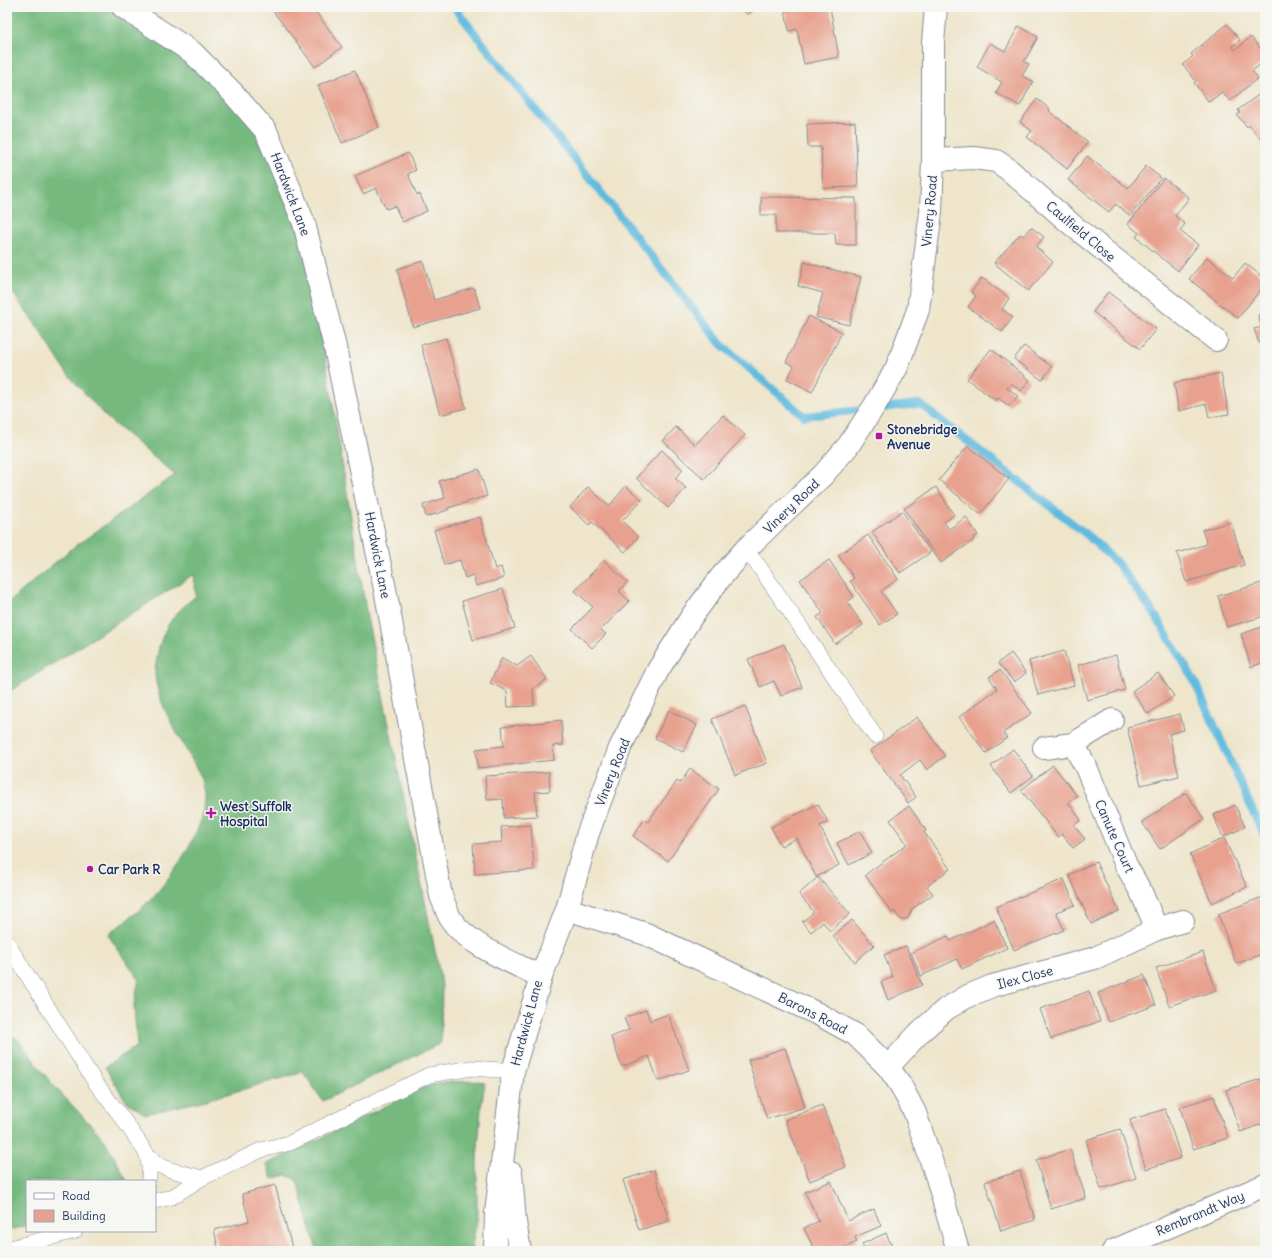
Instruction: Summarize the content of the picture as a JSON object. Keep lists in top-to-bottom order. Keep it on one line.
{"streets":{"street":["Hardwick Lane","Vinery Road","Caulfield Close","Canute Court","Ilex Close","Barons Road","Rembrandt Way"]},"crossings":[["Hardwick Lane","Vinery Road"],["Vinery Road","Caulfield Close"],["Vinery Road","Barons Road"],["Canute Court","Ilex Close"],["Ilex Close","Barons Road"]],"places":{"transit":["Stonebridge Avenue"],"health":["West Suffolk Hospital"],"other":["Car Park R"]},"legend":["Road","Building"]}
